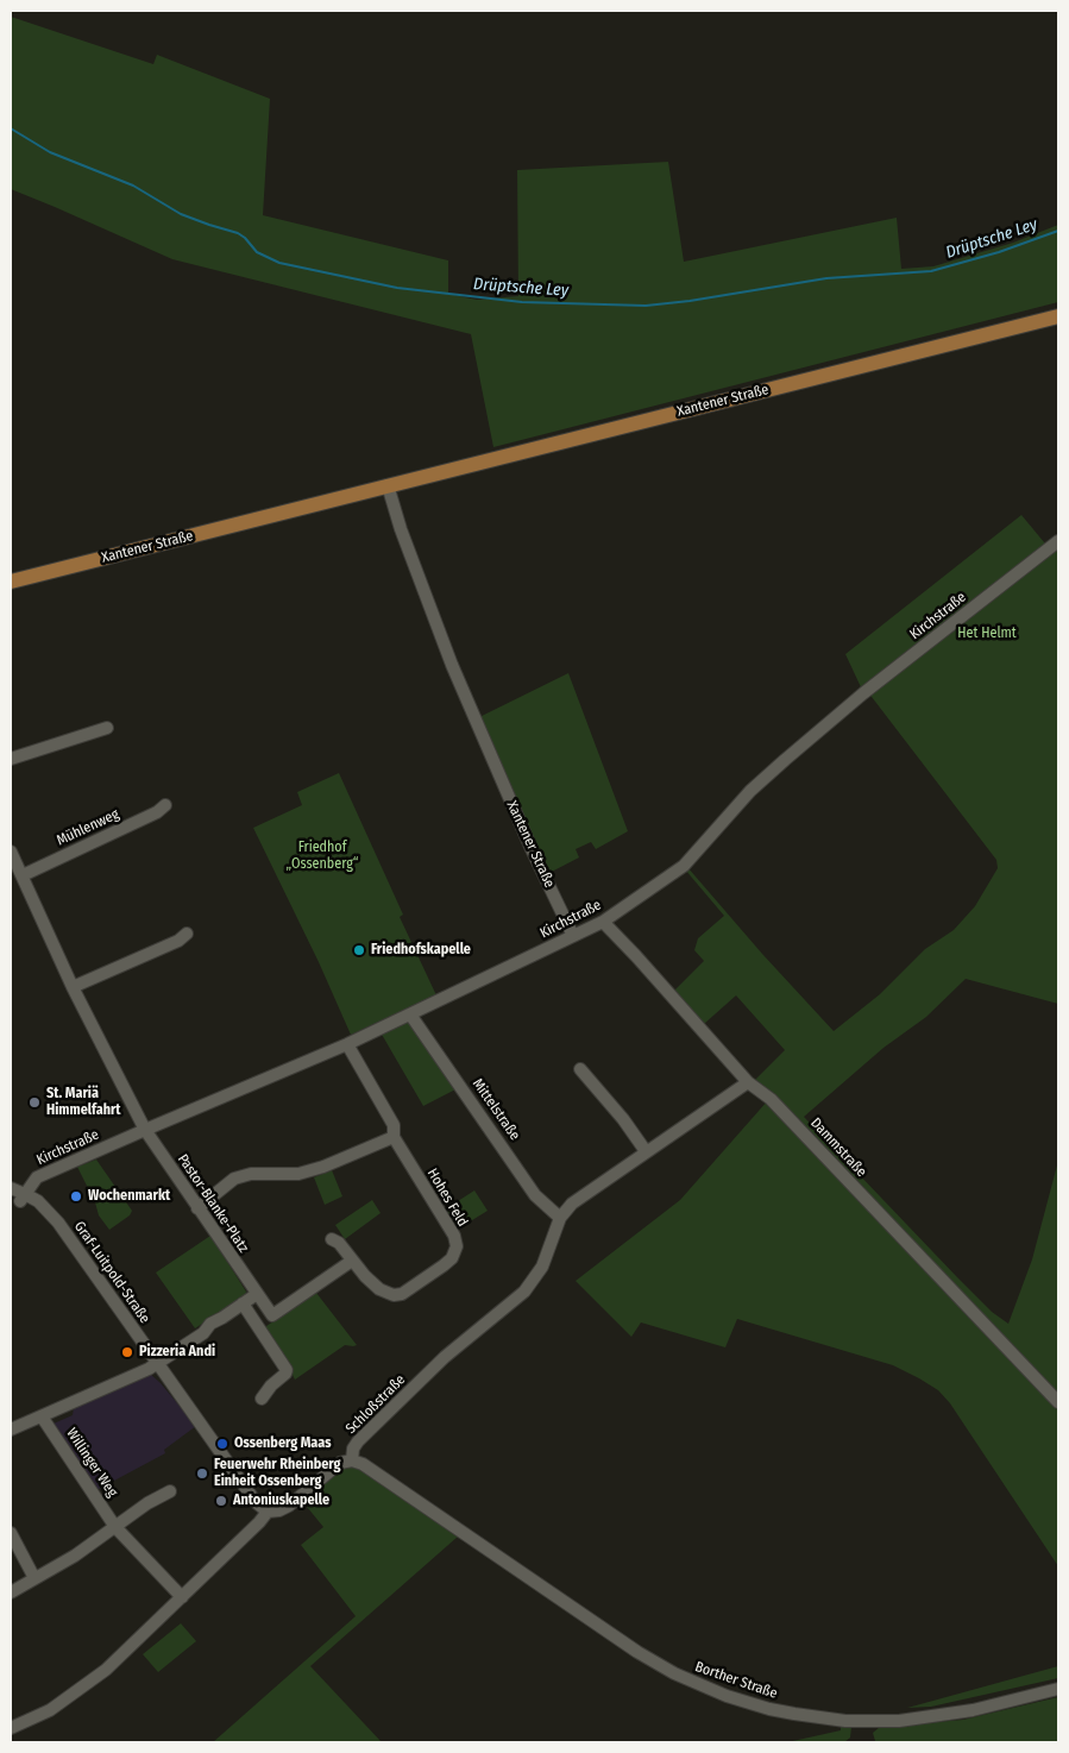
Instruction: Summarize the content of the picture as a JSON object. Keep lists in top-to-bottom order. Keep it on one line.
{"streets":{"main road":["Xantener Straße"],"street":["Kirchstraße","Mühlenweg","Mittelstraße","Dammstraße","Hohes Feld","Pastor-Blanke-Platz","Graf-Luitpold-Straße","Schloßstraße","Willinger Weg","Borther Straße"]},"crossings":[["Xantener Straße","Kirchstraße"],["Kirchstraße","Mittelstraße"],["Kirchstraße","Dammstraße"],["Kirchstraße","Hohes Feld"],["Kirchstraße","Pastor-Blanke-Platz"],["Kirchstraße","Graf-Luitpold-Straße"],["Mittelstraße","Schloßstraße"],["Dammstraße","Schloßstraße"],["Hohes Feld","Pastor-Blanke-Platz"],["Schloßstraße","Borther Straße"]],"water":["Drüptsche Ley"],"parks":["Het Helmt","Friedhof „Ossenberg“"],"places":["Friedhofskapelle","St. Mariä Himmelfahrt","Wochenmarkt","Pizzeria Andi","Ossenberg Maas","Feuerwehr Rheinberg Einheit Ossenberg","Antoniuskapelle"]}
